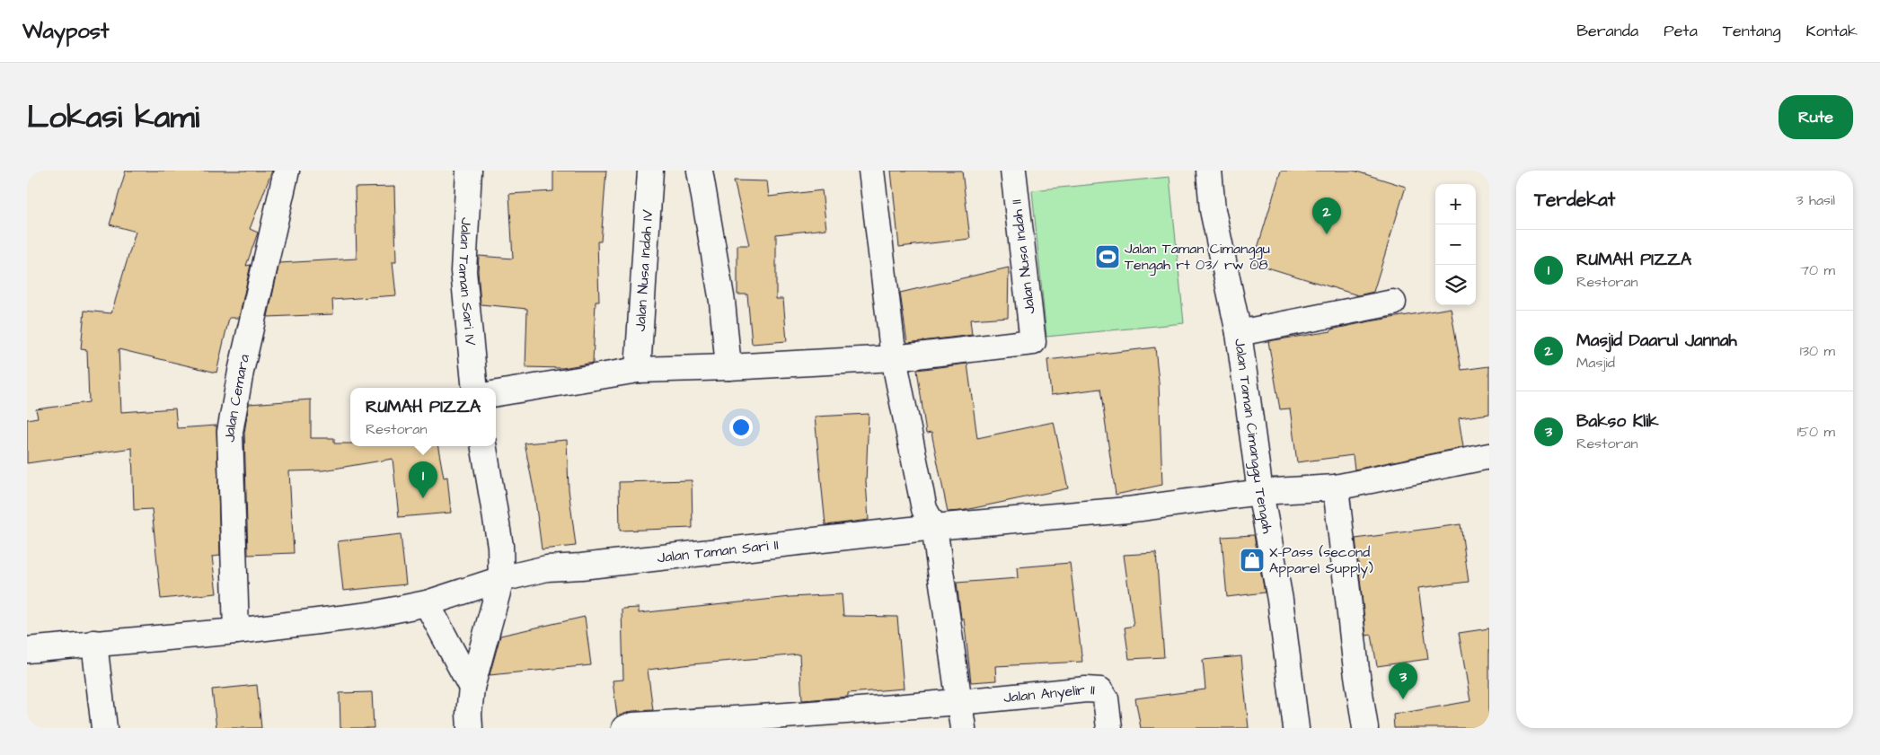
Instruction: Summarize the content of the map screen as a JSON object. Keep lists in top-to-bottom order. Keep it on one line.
{"streets":{"street":["Jalan Nusa Indah II","Jalan Nusa Indah IV","Jalan Taman Sari IV","Jalan Cemara","Jalan Taman Cimanggu Tengah","Jalan Taman Sari II","Jalan Anyelir II"]},"crossings":[["Jalan Cemara","Jalan Taman Sari II"],["Jalan Taman Cimanggu Tengah","Jalan Taman Sari II"]],"places":{"sports":["Jalan Taman Cimanggu Tengah rt 03/ rw 08"],"shop":["X-Pass (second Apparel Supply)"]},"page":{"header":"Waypost","nav":["Beranda","Peta","Tentang","Kontak"],"title":"Lokasi kami","buttons":"Rute","heading":["Terdekat","3 hasil"],"map_buttons":["+","−"],"pins":["2","1","3"],"list":[{"mark":"1","name":"RUMAH PIZZA","note":"Restoran","value":"70 m"},{"mark":"2","name":"Masjid Daarul Jannah","note":"Masjid","value":"130 m"},{"mark":"3","name":"Bakso Klik","note":"Restoran","value":"150 m"}],"popup":["RUMAH PIZZA","Restoran"]}}
